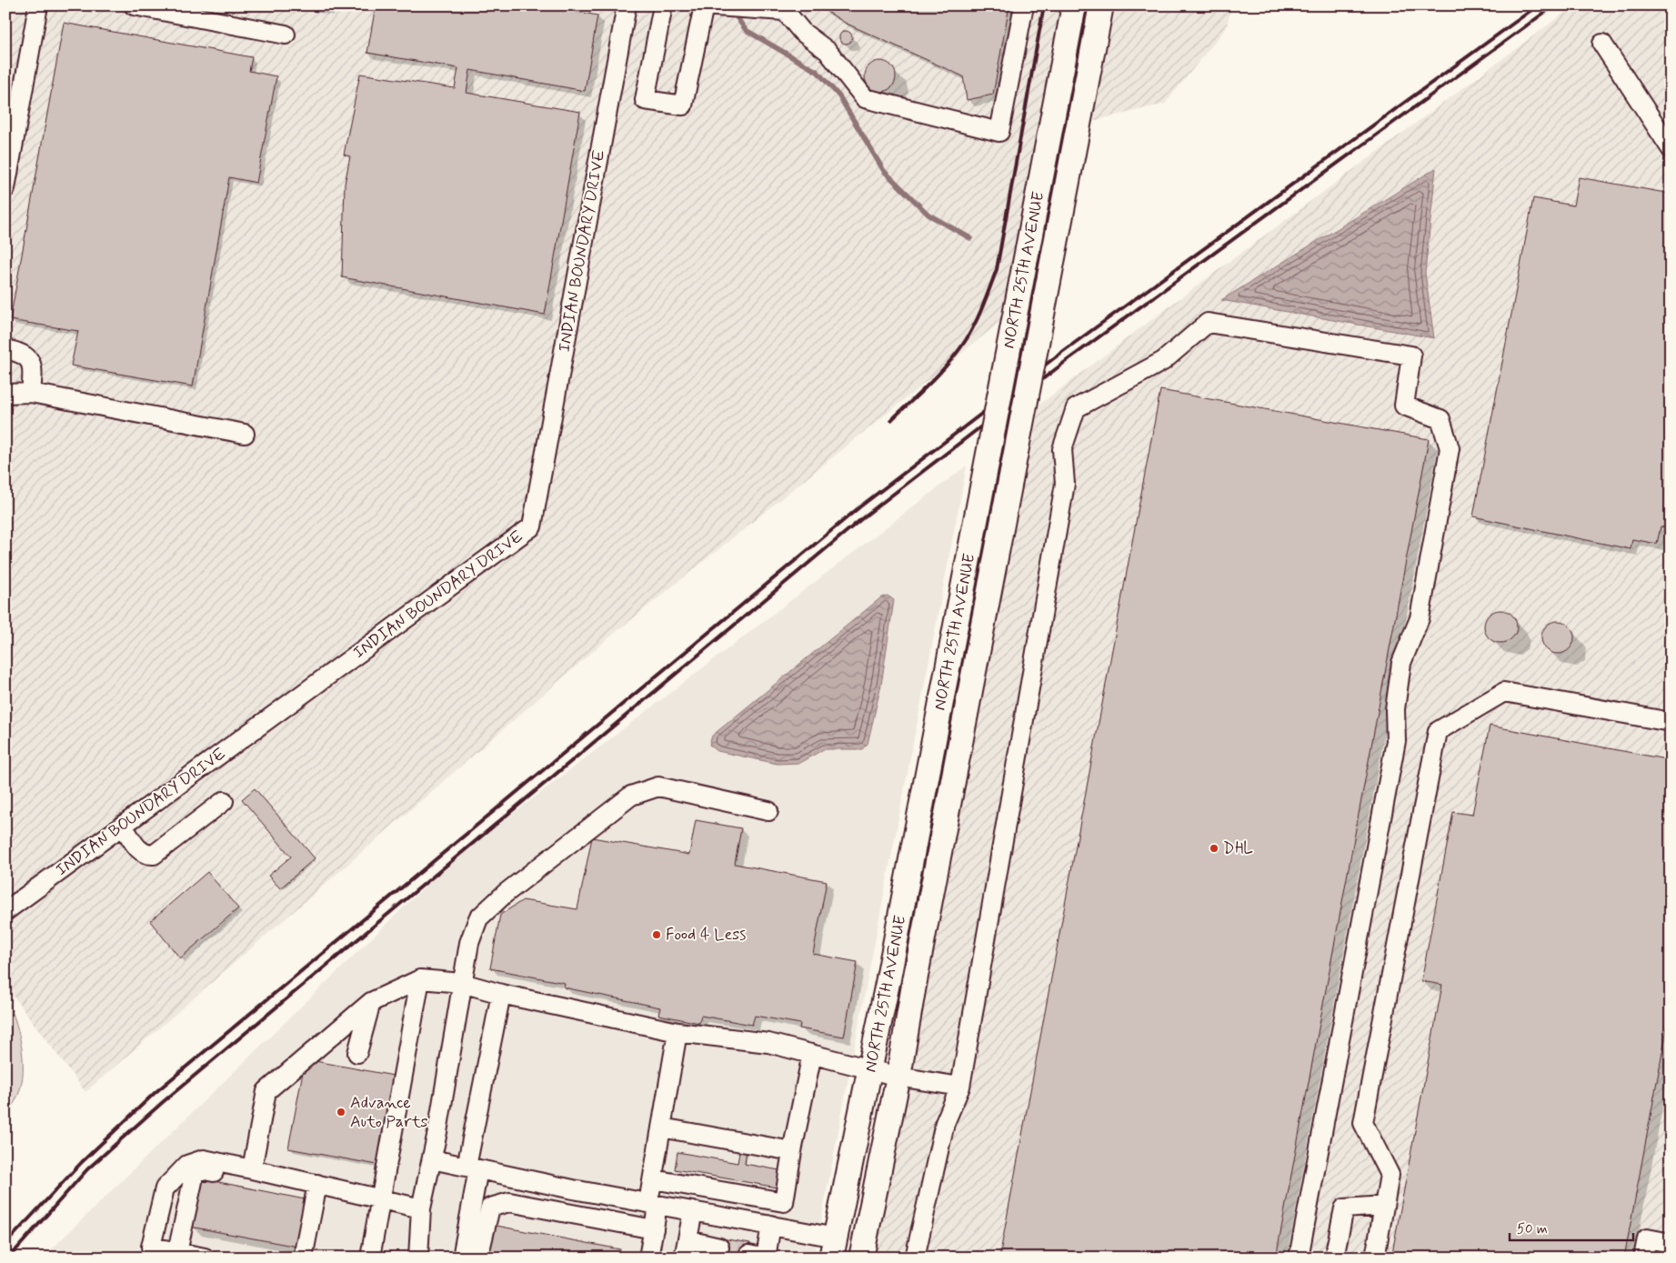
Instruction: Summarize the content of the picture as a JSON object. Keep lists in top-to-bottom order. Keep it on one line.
{"streets":{"main road":["NORTH 25TH AVENUE"],"street":["INDIAN BOUNDARY DRIVE"]},"places":["DHL","Food 4 Less","Advance Auto Parts"],"scale_bar":"50 m"}
